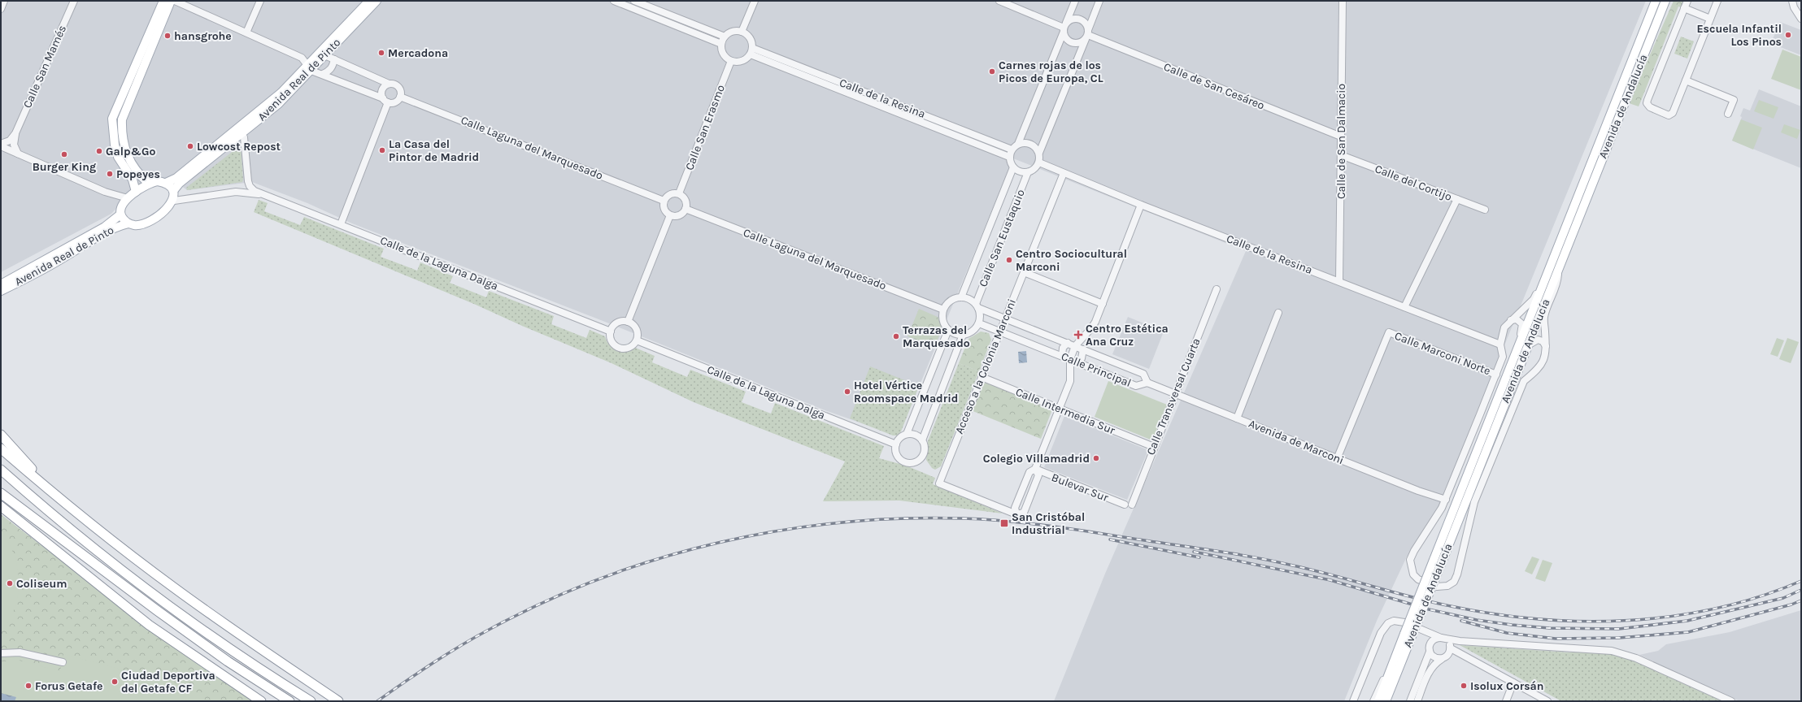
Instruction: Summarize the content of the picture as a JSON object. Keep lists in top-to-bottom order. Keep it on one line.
{"streets":{"main road":["Avenida Real de Pinto","Avenida de Andalucía"],"street":["Calle San Mamés","Calle de San Cesáreo","Calle de la Resina","Calle San Erasmo","Calle de San Dalmacio","Calle Laguna del Marquesado","Calle del Cortijo","Calle San Eustaquio","Calle de la Laguna Dalga","Calle Marconi Norte","Acceso a la Colonia Marconi","Calle Principal","Calle Transversal Cuarta","Calle Intermedia Sur","Avenida de Marconi","Bulevar Sur"]},"crossings":[["Avenida Real de Pinto","Calle de la Laguna Dalga"],["Calle de San Cesáreo","Calle de San Dalmacio"],["Calle de la Resina","Avenida de Andalucía"],["Calle de la Resina","Calle San Erasmo"],["Calle de la Resina","Calle de San Dalmacio"],["Calle de la Resina","Calle San Eustaquio"],["Calle de la Resina","Acceso a la Colonia Marconi"],["Avenida de Andalucía","Calle Marconi Norte"],["Avenida de Andalucía","Avenida de Marconi"],["Calle San Erasmo","Calle Laguna del Marquesado"],["Calle de San Dalmacio","Calle del Cortijo"],["Calle Laguna del Marquesado","Calle San Eustaquio"],["Calle Laguna del Marquesado","Calle Principal"],["Calle San Eustaquio","Calle Principal"],["Calle Marconi Norte","Avenida de Marconi"],["Acceso a la Colonia Marconi","Calle Principal"],["Acceso a la Colonia Marconi","Calle Intermedia Sur"],["Calle Principal","Avenida de Marconi"],["Calle Transversal Cuarta","Avenida de Marconi"]],"places":{"other":["Escuela Infantil Los Pinos","hansgrohe","Mercadona","Carnes rojas de los Picos de Europa, CL","Lowcost Repost","La Casa del Pintor de Madrid","Galp&Go","Burger King","Popeyes","Centro Sociocultural Marconi","Terrazas del Marquesado","Hotel Vértice Roomspace Madrid","Colegio Villamadrid","Coliseum","Ciudad Deportiva del Getafe CF","Forus Getafe","Isolux Corsán"],"health":["Centro Estética Ana Cruz"],"transit":["San Cristóbal Industrial"]}}
